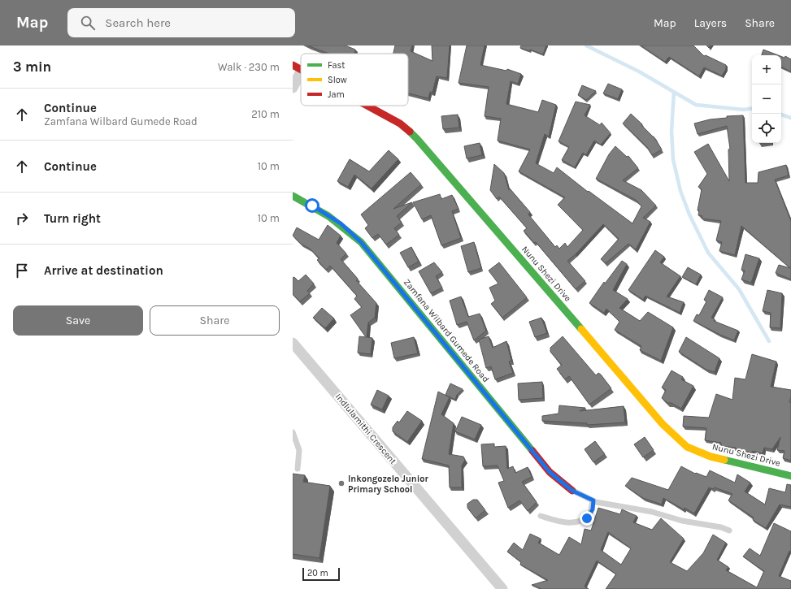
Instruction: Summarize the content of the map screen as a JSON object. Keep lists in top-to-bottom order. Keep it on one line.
{"streets":{"street":["Nunu Shezi Drive","Zamfana Wilbard Gumede Road","Indlulamithi Crescent"]},"places":["Inkongozelo Junior Primary School"],"legend":["Fast","Slow","Jam"],"scale_bar":"20 m","page":{"header":"Map","search":"Search here","nav":["Map","Layers","Share"],"heading":["3 min","Walk · 230 m"],"map_buttons":["+","−"],"list":[["Continue","Zamfana Wilbard Gumede Road","210 m"],["Continue","10 m"],["Turn right","10 m"],"Arrive at destination"],"buttons":["Save","Share"],"scale":"20 m"}}
